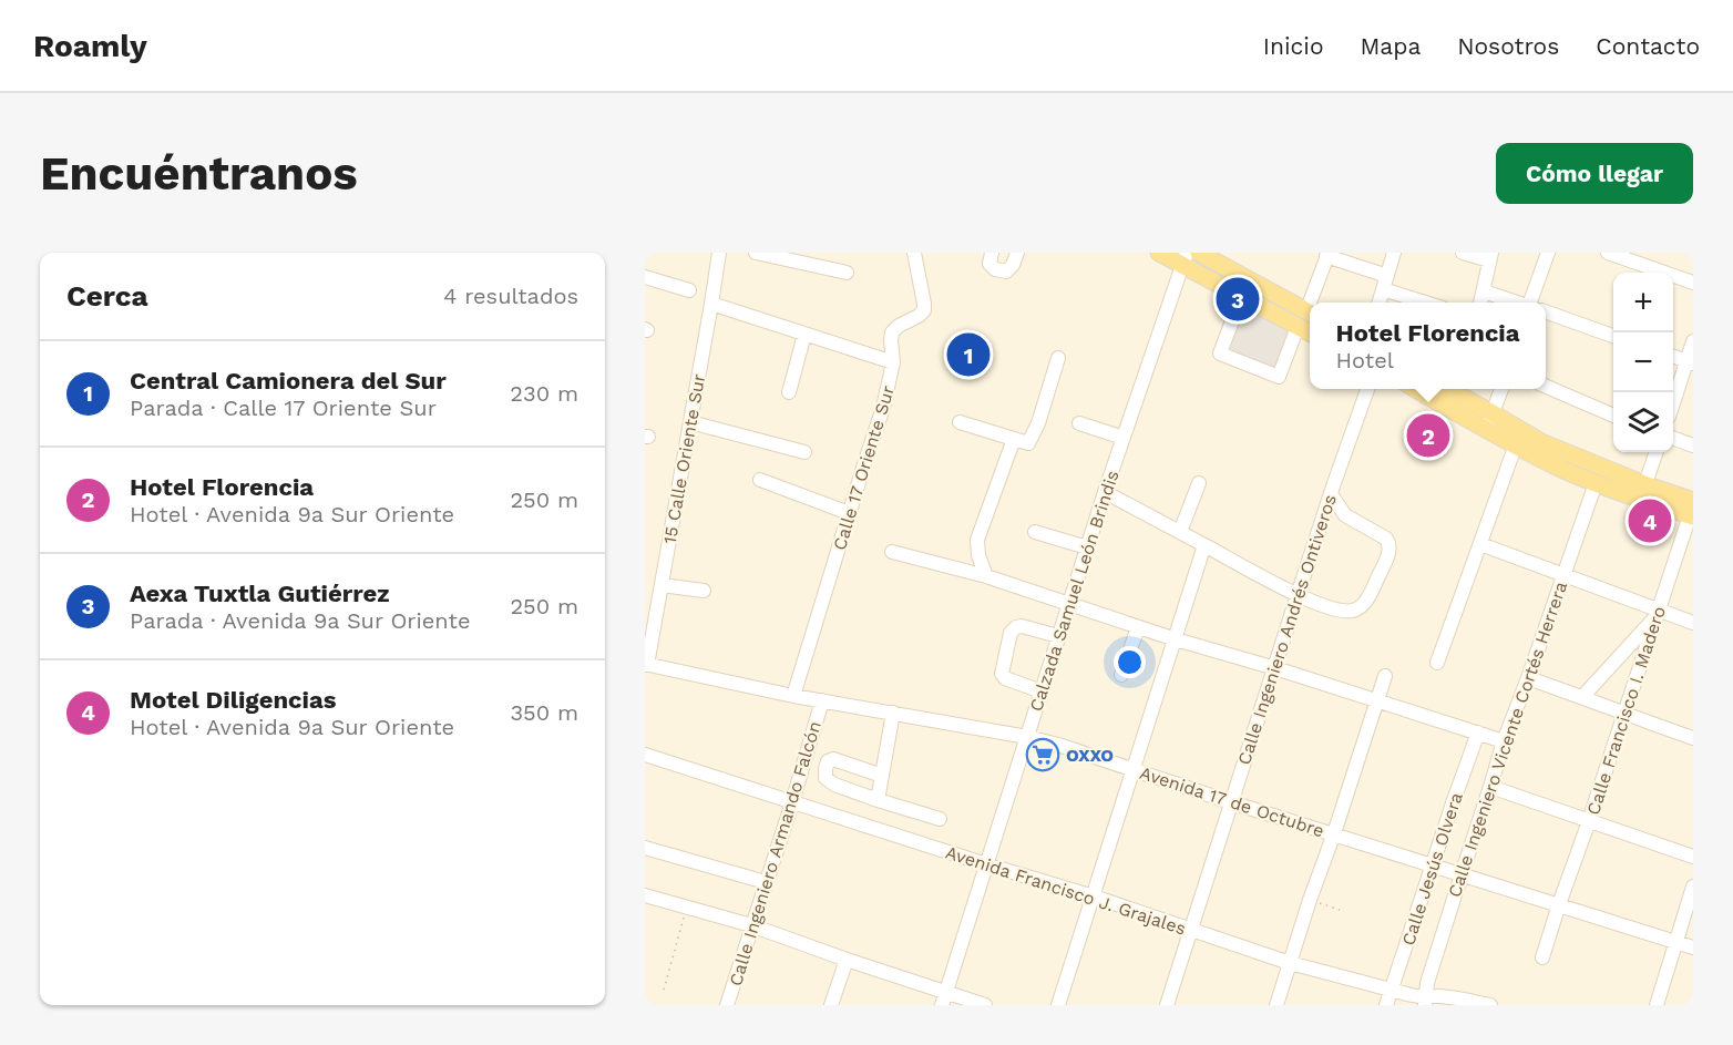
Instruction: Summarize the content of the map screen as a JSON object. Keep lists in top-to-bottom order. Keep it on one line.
{"streets":{"street":["15 Calle Oriente Sur","Calle 17 Oriente Sur","Calzada Samuel León Brindis","Calle Ingeniero Andrés Ontiveros","Calle Francisco I. Madero","Calle Ingeniero Vicente Cortés Herrera","Avenida 17 de Octubre","Calle Ingeniero Armando Falcón","Calle Jesús Olvera","Avenida Francisco J. Grajales"]},"crossings":[["15 Calle Oriente Sur","Avenida 17 de Octubre"],["Calle 17 Oriente Sur","Avenida 17 de Octubre"],["Calzada Samuel León Brindis","Avenida 17 de Octubre"],["Calzada Samuel León Brindis","Avenida Francisco J. Grajales"],["Calle Ingeniero Andrés Ontiveros","Avenida 17 de Octubre"],["Calle Ingeniero Andrés Ontiveros","Avenida Francisco J. Grajales"],["Calle Francisco I. Madero","Avenida 17 de Octubre"],["Calle Ingeniero Vicente Cortés Herrera","Avenida 17 de Octubre"],["Calle Ingeniero Vicente Cortés Herrera","Avenida Francisco J. Grajales"],["Avenida 17 de Octubre","Calle Ingeniero Armando Falcón"],["Avenida 17 de Octubre","Calle Jesús Olvera"],["Calle Ingeniero Armando Falcón","Avenida Francisco J. Grajales"],["Calle Jesús Olvera","Avenida Francisco J. Grajales"]],"places":{"supermarket":["OXXO"]},"page":{"header":"Roamly","nav":["Inicio","Mapa","Nosotros","Contacto"],"buttons":"Cómo llegar","title":"Encuéntranos","heading":["Cerca","4 resultados"],"map_buttons":["+","−"],"pins":["3","1","2","4"],"popup":["Hotel Florencia","Hotel"],"list":[{"mark":"1","name":"Central Camionera del Sur","note":"Parada · Calle 17 Oriente Sur","value":"230 m"},{"mark":"2","name":"Hotel Florencia","note":"Hotel · Avenida 9a Sur Oriente","value":"250 m"},{"mark":"3","name":"Aexa Tuxtla Gutiérrez","note":"Parada · Avenida 9a Sur Oriente","value":"250 m"},{"mark":"4","name":"Motel Diligencias","note":"Hotel · Avenida 9a Sur Oriente","value":"350 m"}]}}
